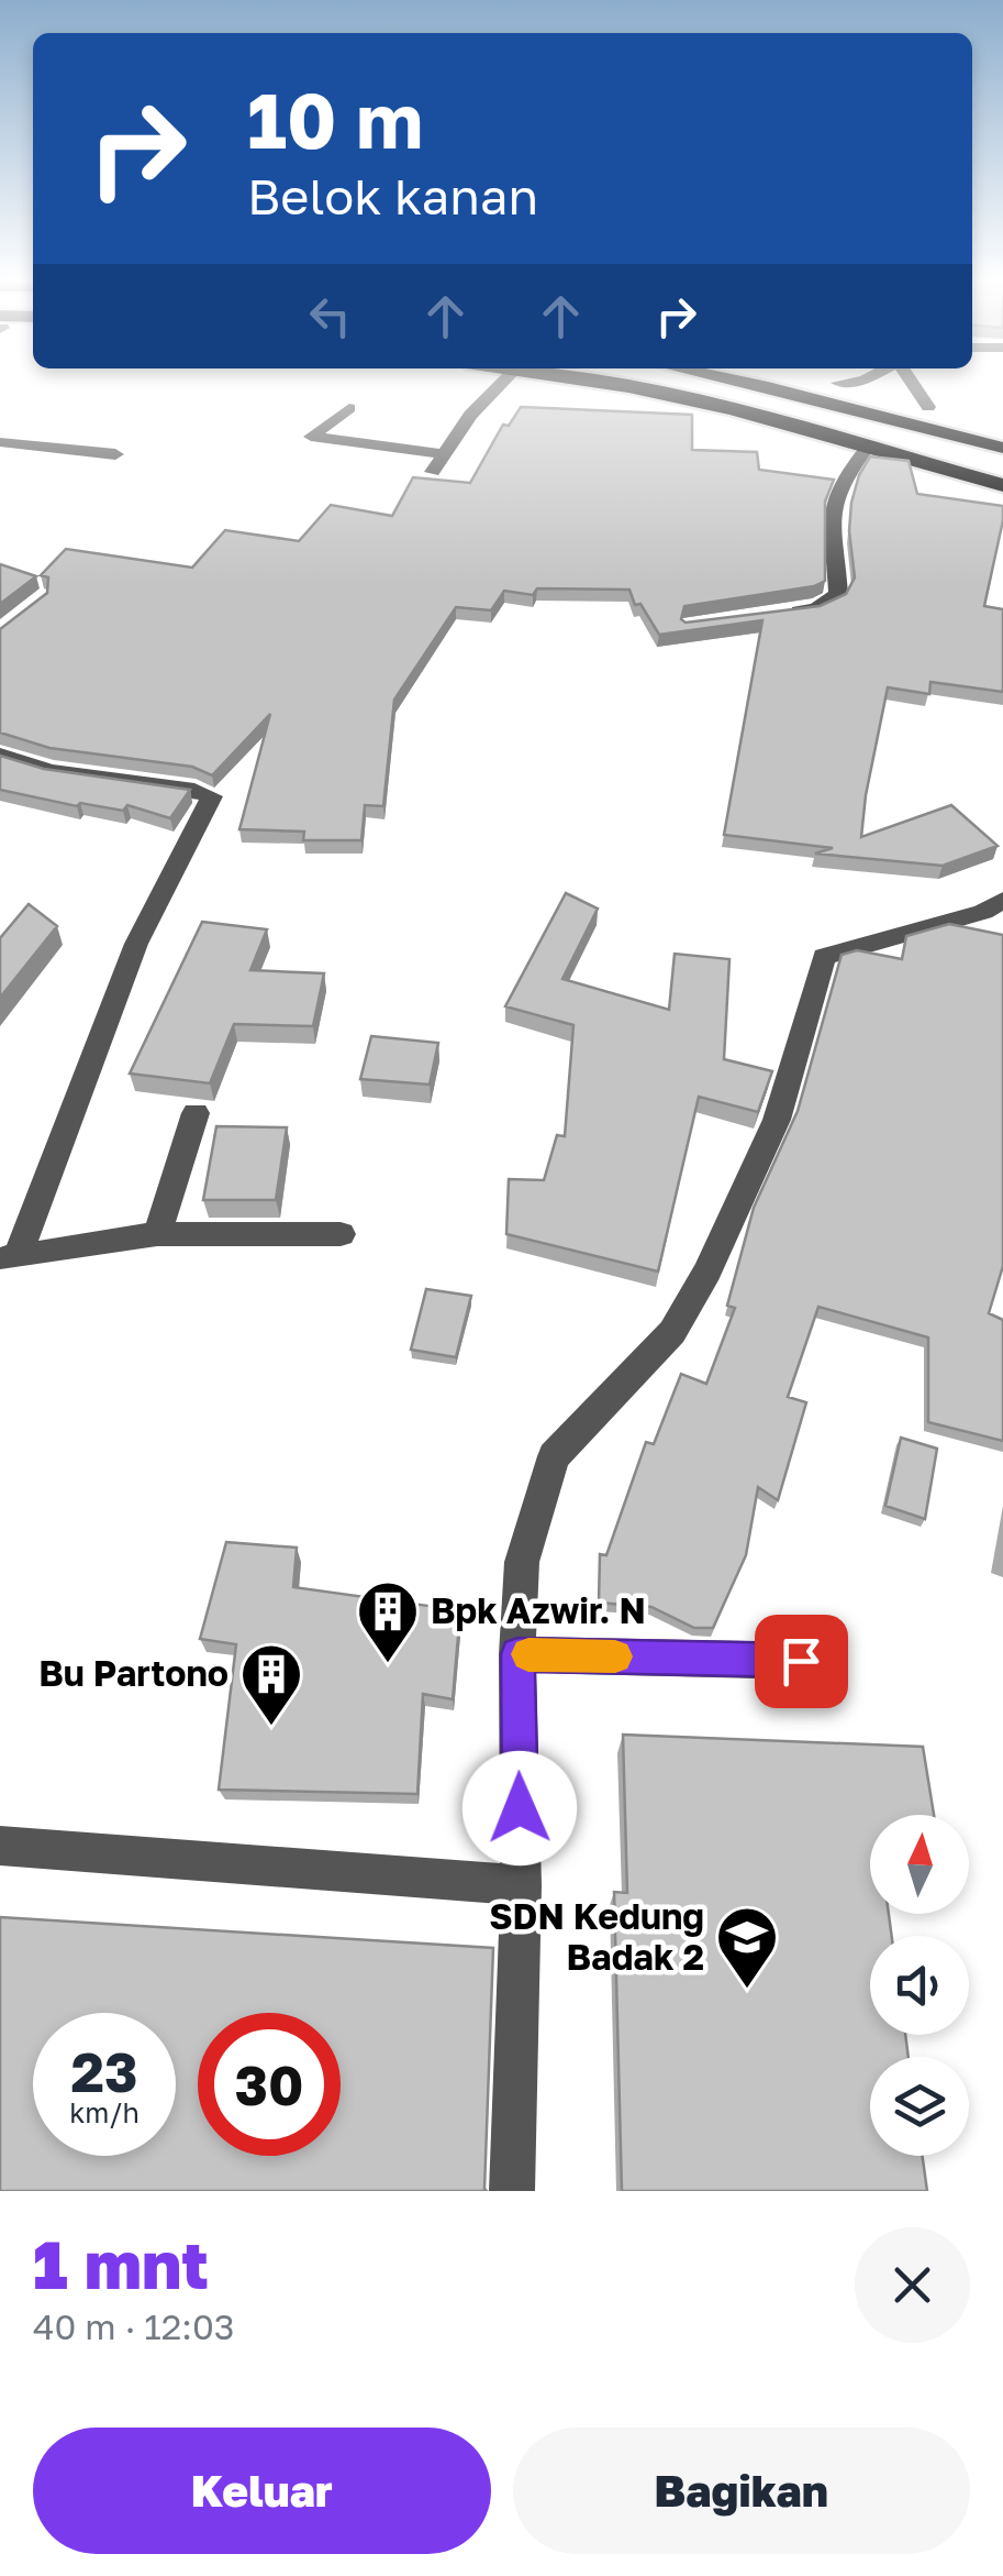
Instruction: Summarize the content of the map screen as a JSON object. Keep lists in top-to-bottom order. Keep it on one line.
{"places":{"building":["Bpk Azwir. N","Bu Partono"],"school or university":["SDN Kedung Badak 2"]},"north":"top","page":{"turn":["10 m","Belok kanan"],"speed":"23 km/h","limit":"30","heading":["1 mnt","40 m · 12:03"],"buttons":["Keluar","Bagikan"]}}
